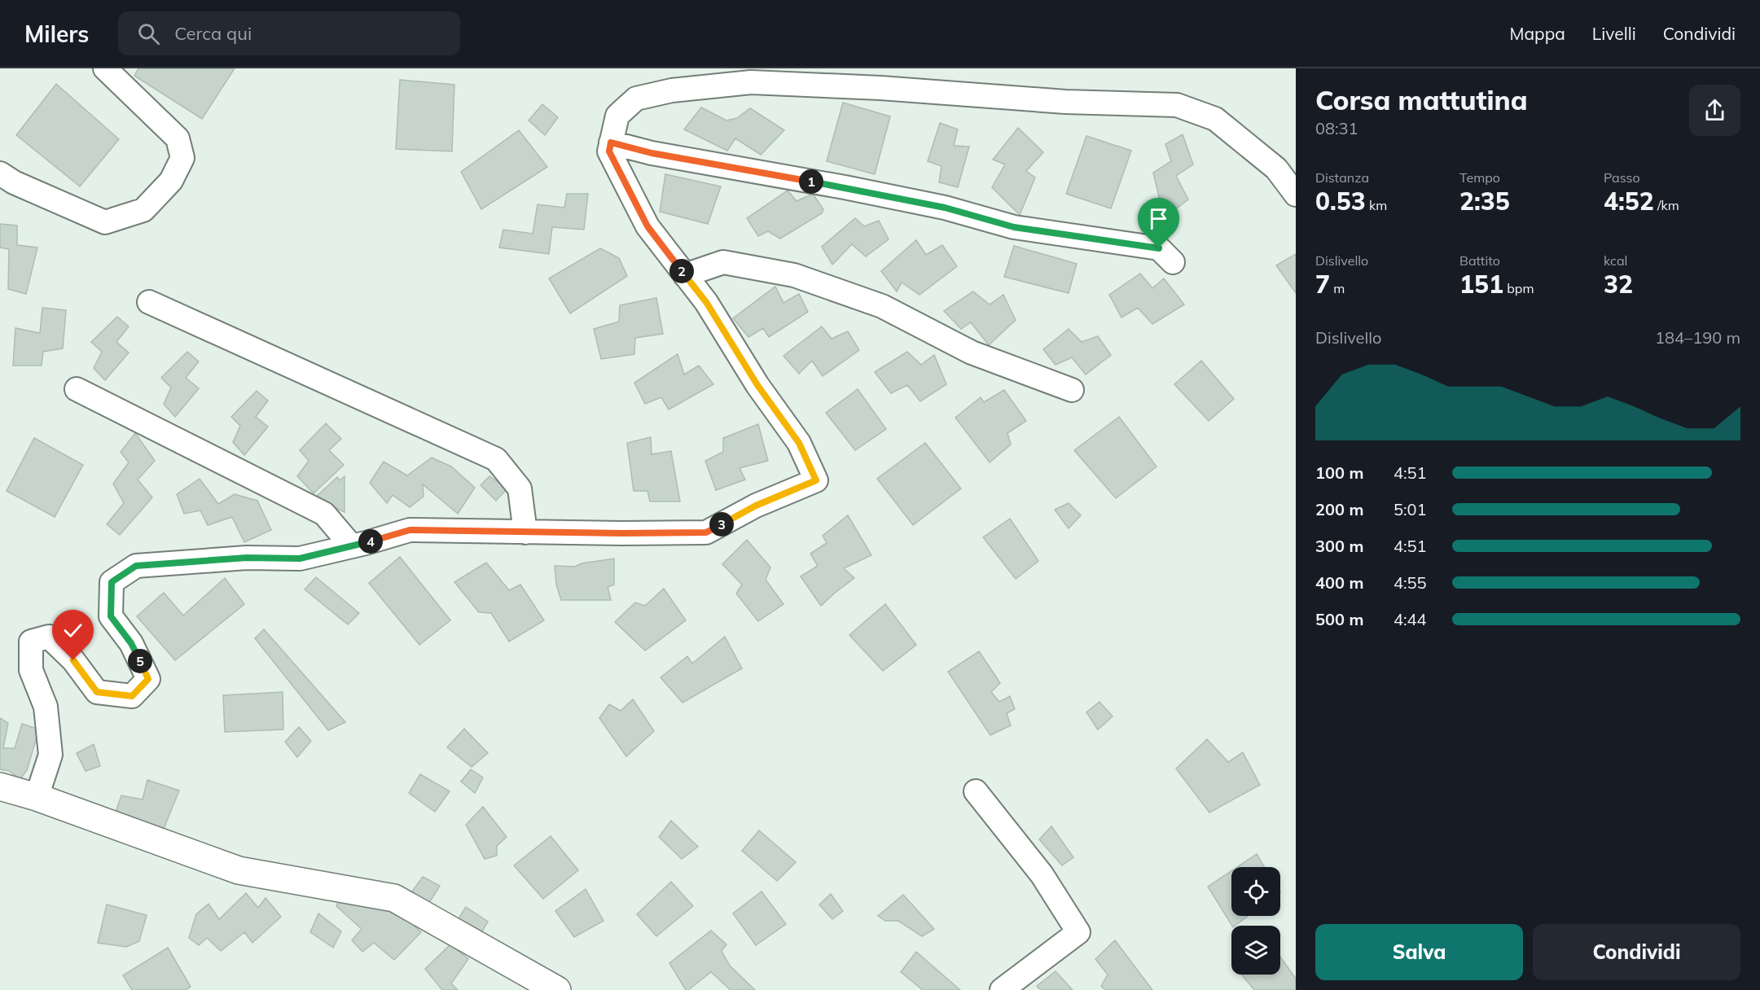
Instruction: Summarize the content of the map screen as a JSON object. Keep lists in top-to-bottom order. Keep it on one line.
{"page":{"header":"Milers","search":"Cerca qui","nav":["Mappa","Livelli","Condividi"],"heading":["Corsa mattutina","08:31"],"stats":[["Distanza","0.53 km"],["Tempo","2:35"],["Passo","4:52 /km"],["Dislivello","7 m"],["Battito","151 bpm"],["kcal","32"]],"pins":["1","2","3","4","5"],"chart":["Dislivello","184–190 m"],"list":[{"name":"100 m","note":"4:51"},{"name":"200 m","note":"5:01"},{"name":"300 m","note":"4:51"},{"name":"400 m","note":"4:55"},{"name":"500 m","note":"4:44"}],"buttons":["Salva","Condividi"]}}
